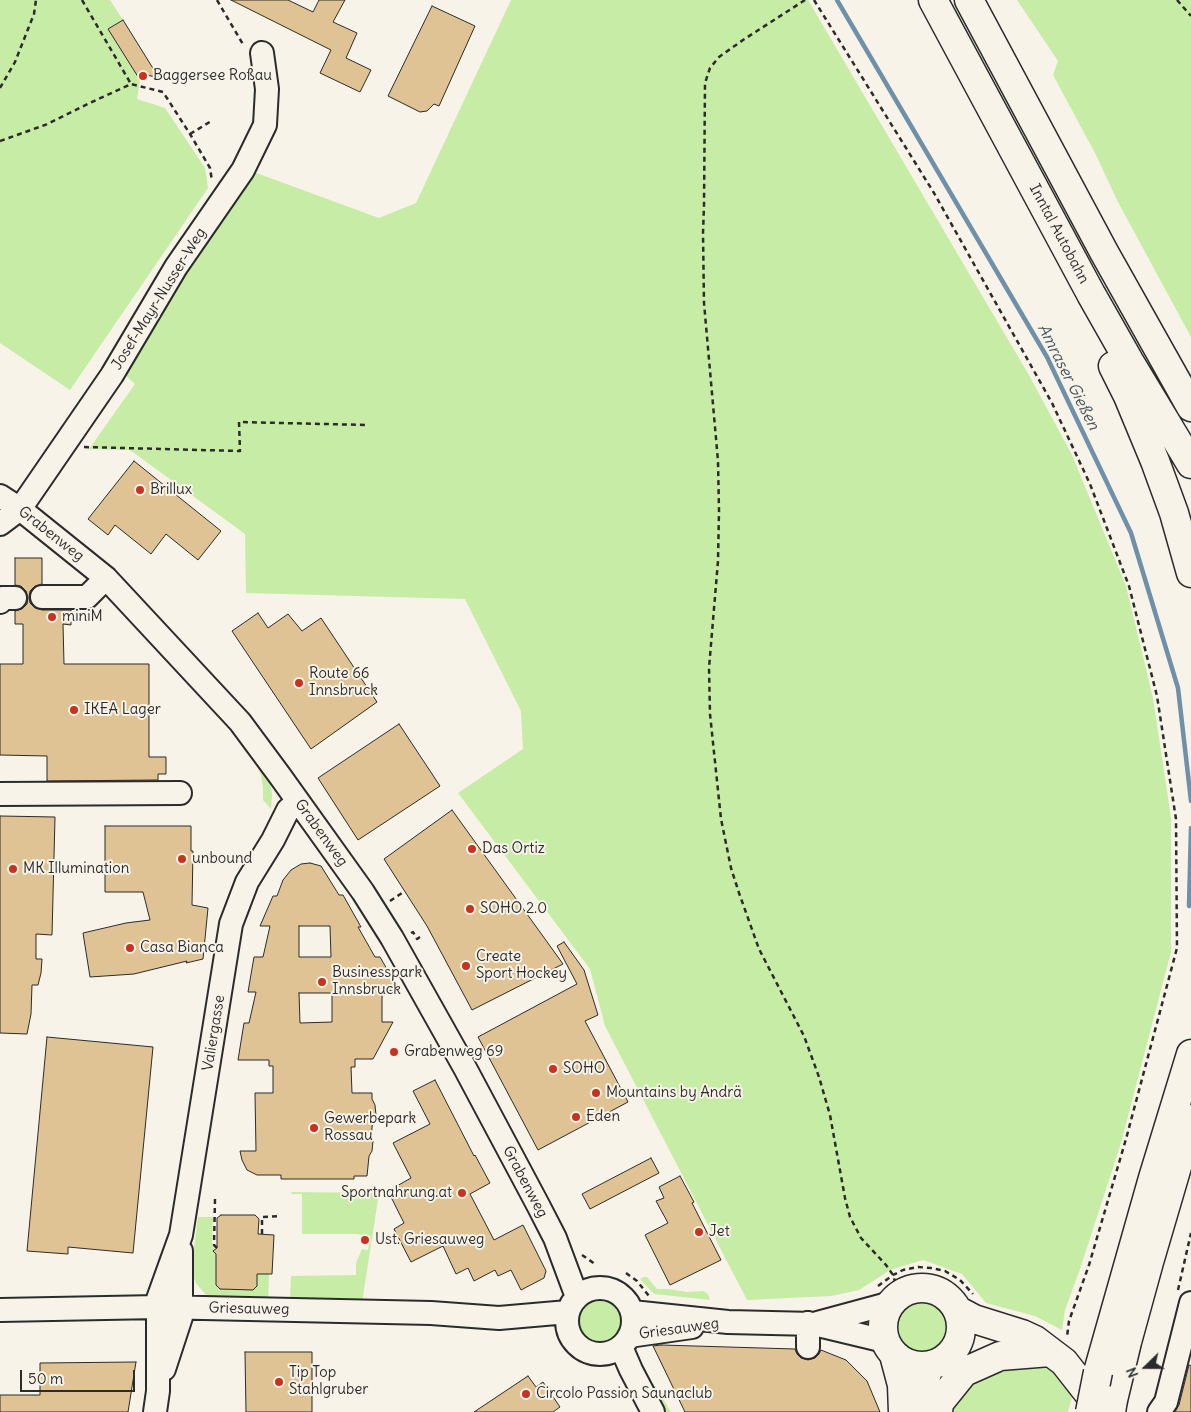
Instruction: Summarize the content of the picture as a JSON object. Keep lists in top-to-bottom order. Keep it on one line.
{"streets":{"main road":["Inntal Autobahn","Griesauweg"],"street":["Josef-Mayr-Nusser-Weg","Grabenweg","Valiergasse"]},"crossings":[["Josef-Mayr-Nusser-Weg","Grabenweg"],["Grabenweg","Valiergasse"],["Grabenweg","Griesauweg"],["Valiergasse","Griesauweg"]],"water":["Amraser Gießen"],"places":["Baggersee Roßau","Brillux","miniM","Route 66 Innsbruck","IKEA Lager","Das Ortiz","unbound","MK Illumination","SOHO 2.0","Casa Bianca","Create Sport Hockey","Businesspark Innsbruck","Grabenweg 69","SOHO","Mountains by Andrä","Eden","Gewerbepark Rossau","Sportnahrung.at","Jet","Ust. Griesauweg","Tip Top Stahlgruber","Circolo Passion Saunaclub"],"scale_bar":"50 m","north":"left"}
